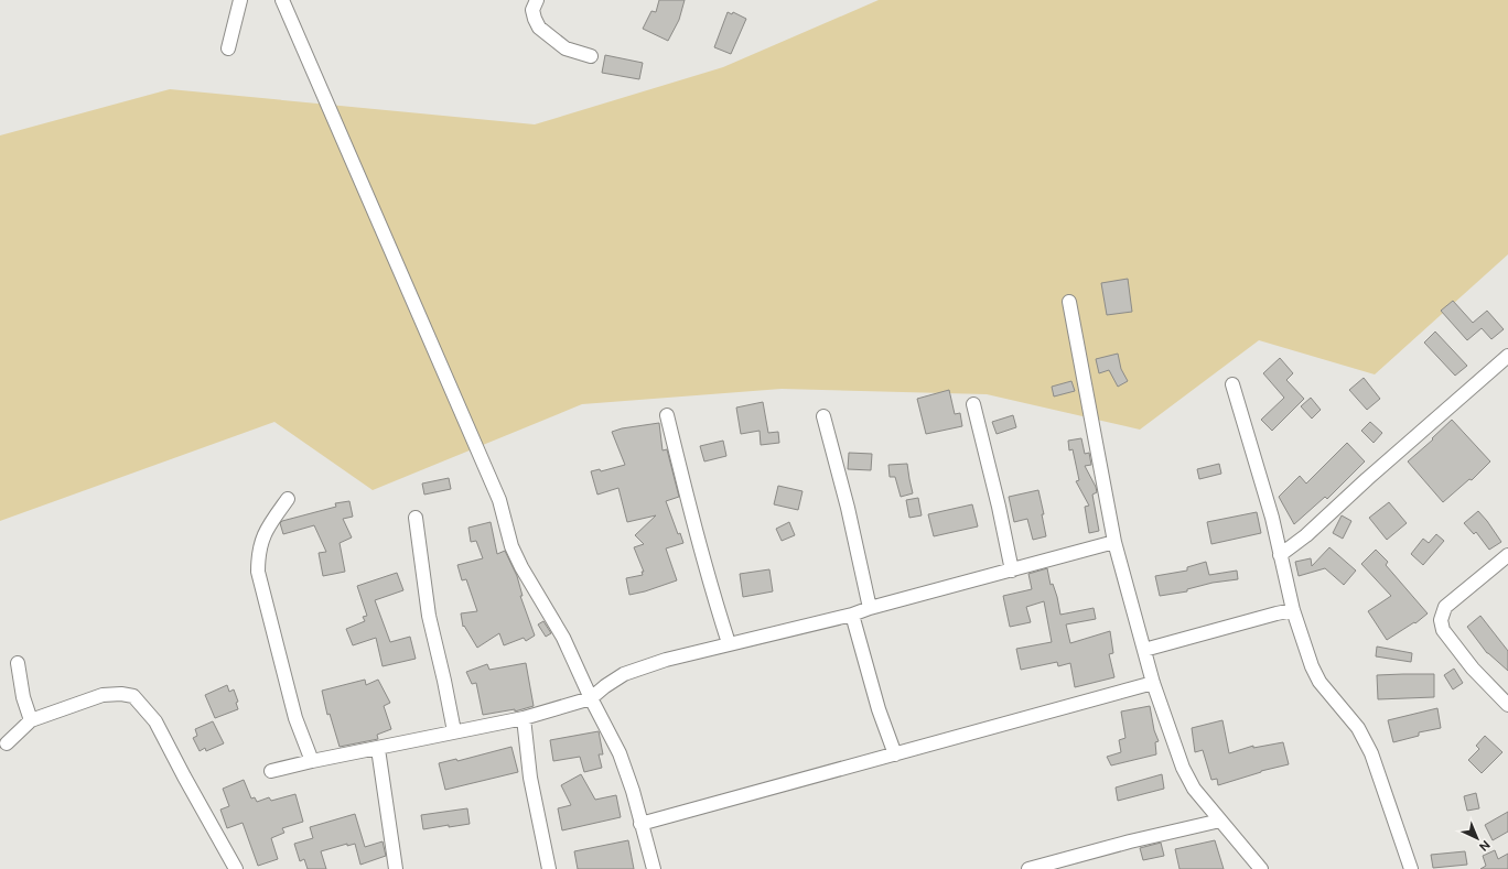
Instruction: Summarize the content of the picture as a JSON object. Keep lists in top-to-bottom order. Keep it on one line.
{"north":"bottom right"}
